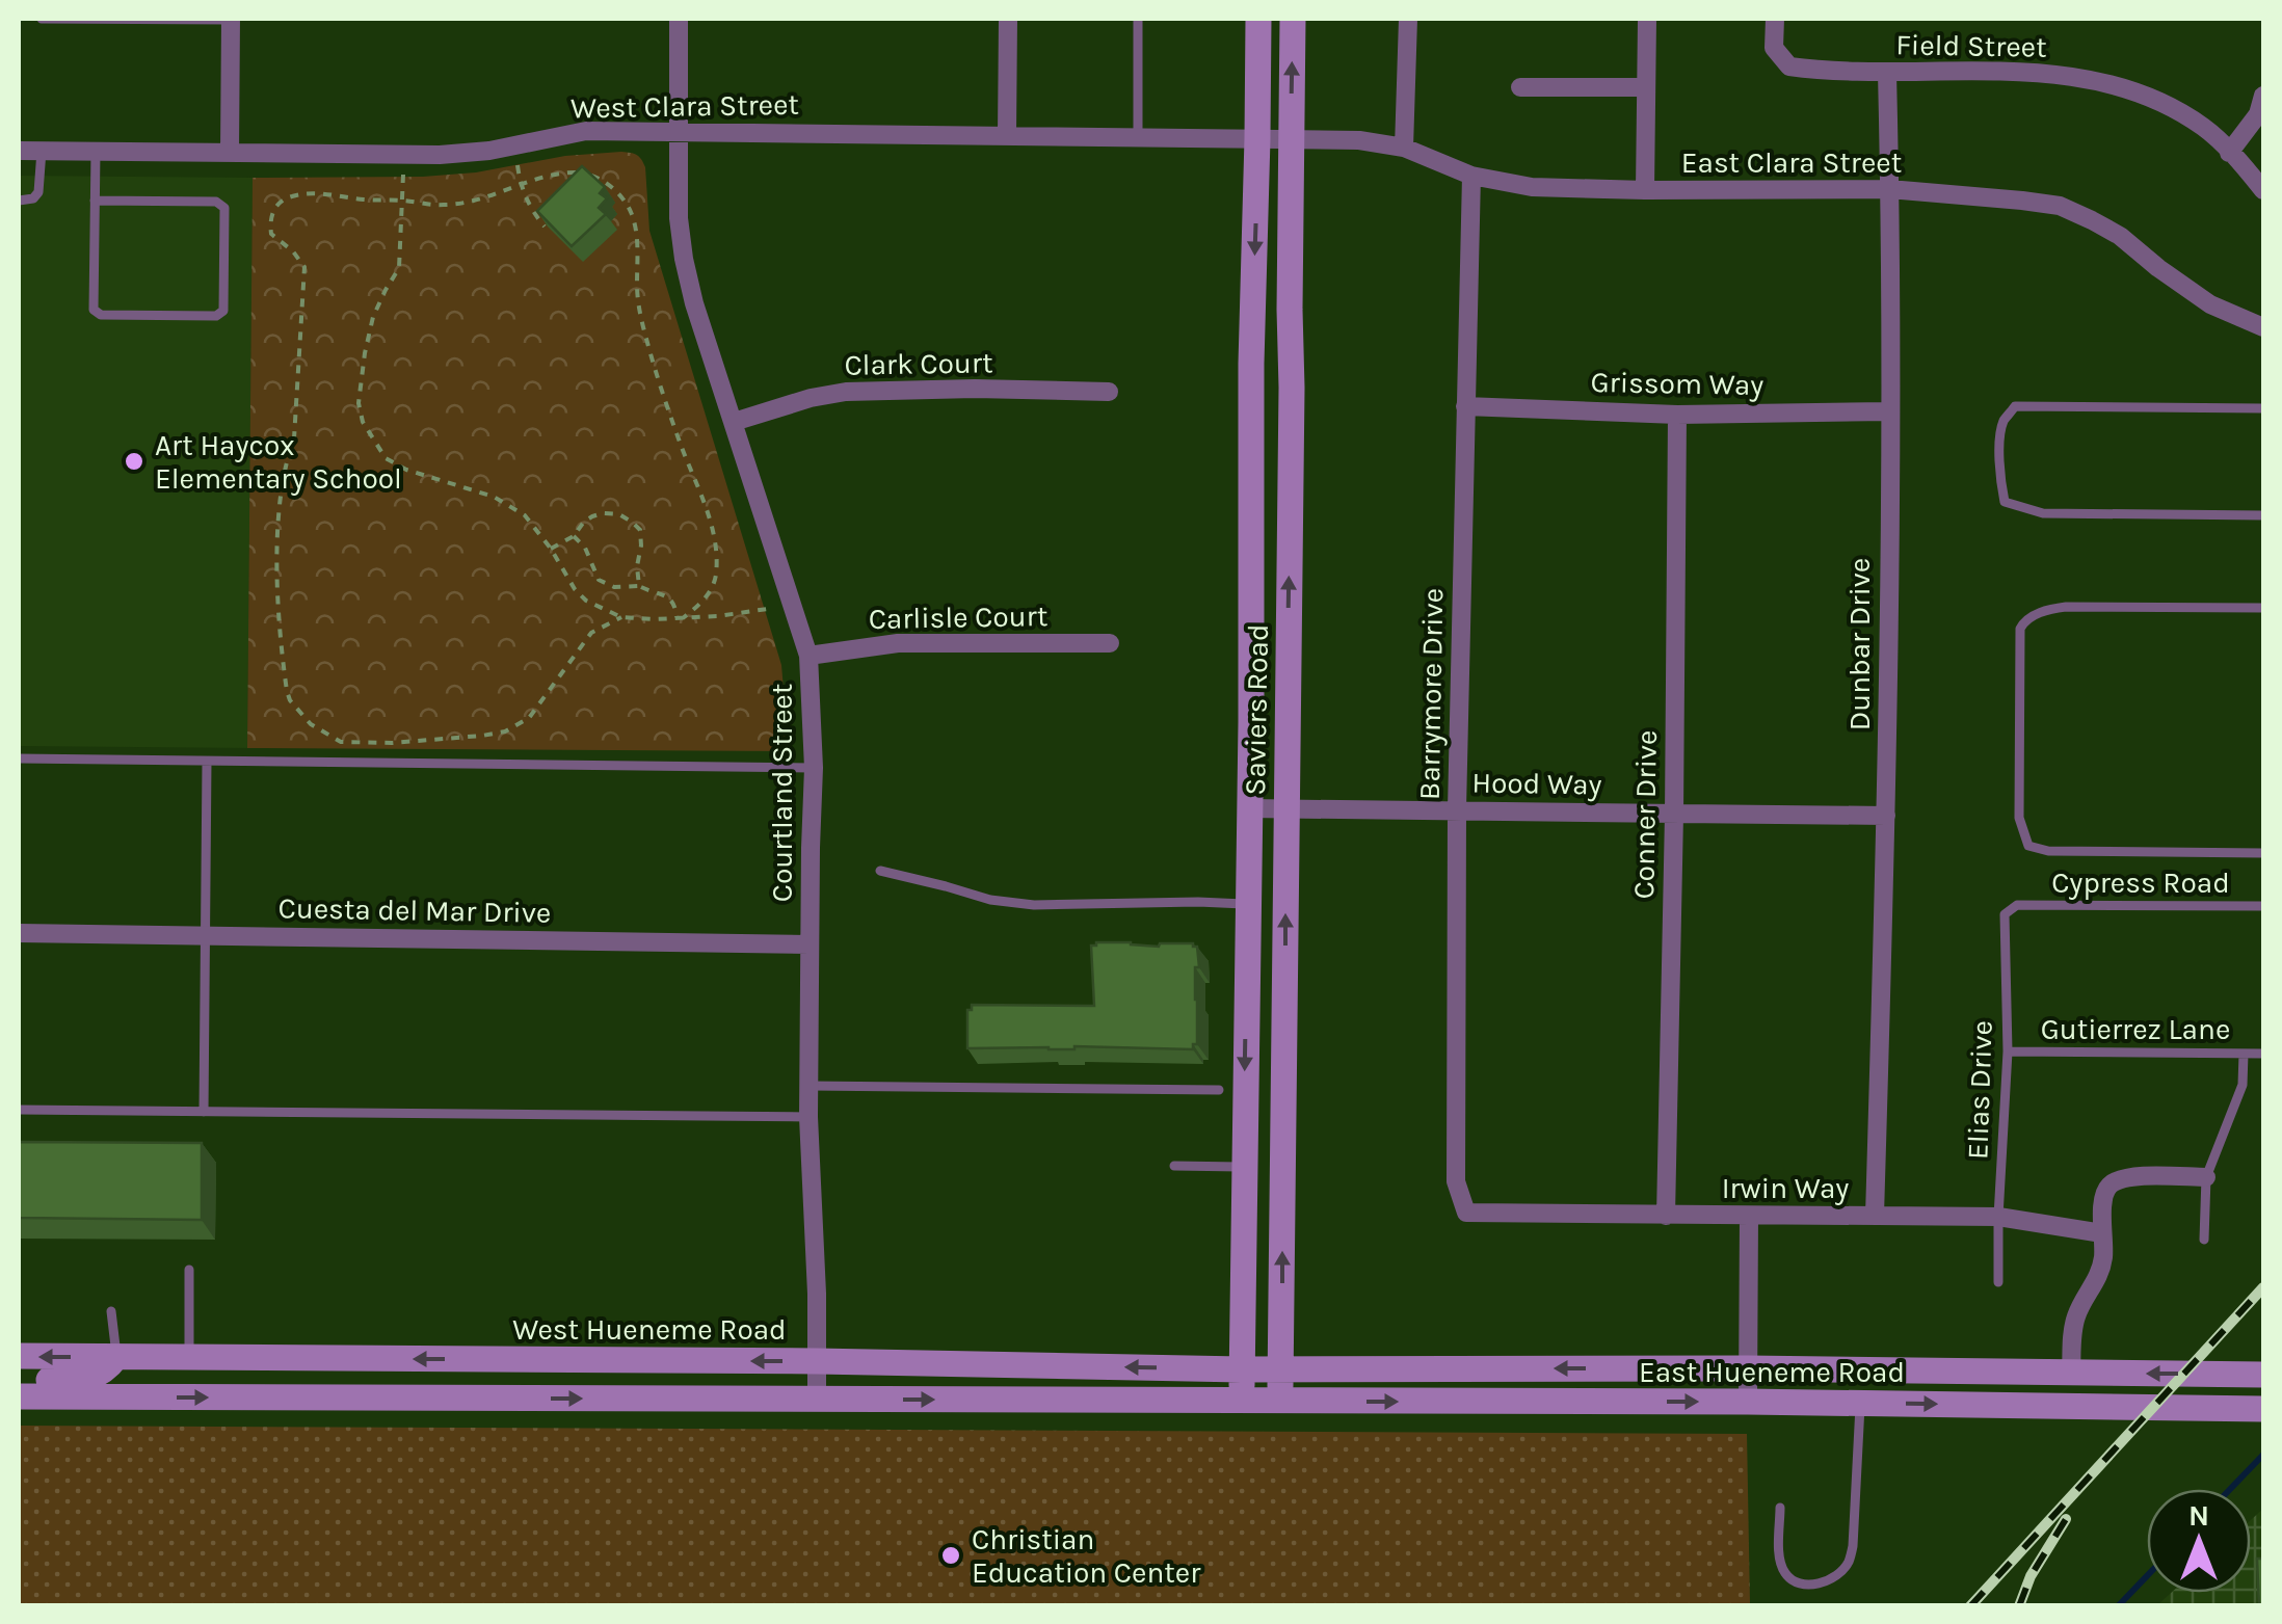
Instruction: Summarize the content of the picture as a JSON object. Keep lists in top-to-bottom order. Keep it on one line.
{"streets":{"main road":["Saviers Road","West Hueneme Road","East Hueneme Road"],"street":["Field Street","West Clara Street","East Clara Street","Clark Court","Grissom Way","Carlisle Court","Dunbar Drive","Barrymore Drive","Hood Way","Courtland Street","Conner Drive","Cuesta del Mar Drive","Irwin Way"],"lane":["Cypress Road","Gutierrez Lane","Elias Drive"]},"crossings":[["Field Street","Dunbar Drive"],["West Clara Street","East Clara Street"],["West Clara Street","Saviers Road"],["West Clara Street","Courtland Street"],["East Clara Street","Dunbar Drive"],["East Clara Street","Barrymore Drive"],["East Clara Street","Saviers Road"],["Clark Court","Courtland Street"],["Grissom Way","Dunbar Drive"],["Grissom Way","Barrymore Drive"],["Grissom Way","Conner Drive"],["Carlisle Court","Courtland Street"],["Dunbar Drive","Hood Way"],["Dunbar Drive","Irwin Way"],["Barrymore Drive","Hood Way"],["Barrymore Drive","Irwin Way"],["Saviers Road","Hood Way"],["Saviers Road","West Hueneme Road"],["Saviers Road","East Hueneme Road"],["Hood Way","Conner Drive"],["Courtland Street","Cuesta del Mar Drive"],["Courtland Street","West Hueneme Road"],["Conner Drive","Irwin Way"],["Cypress Road","Elias Drive"],["Gutierrez Lane","Elias Drive"],["Elias Drive","Irwin Way"],["West Hueneme Road","East Hueneme Road"]],"places":["Art Haycox Elementary School","Christian Education Center"],"north":"top"}
